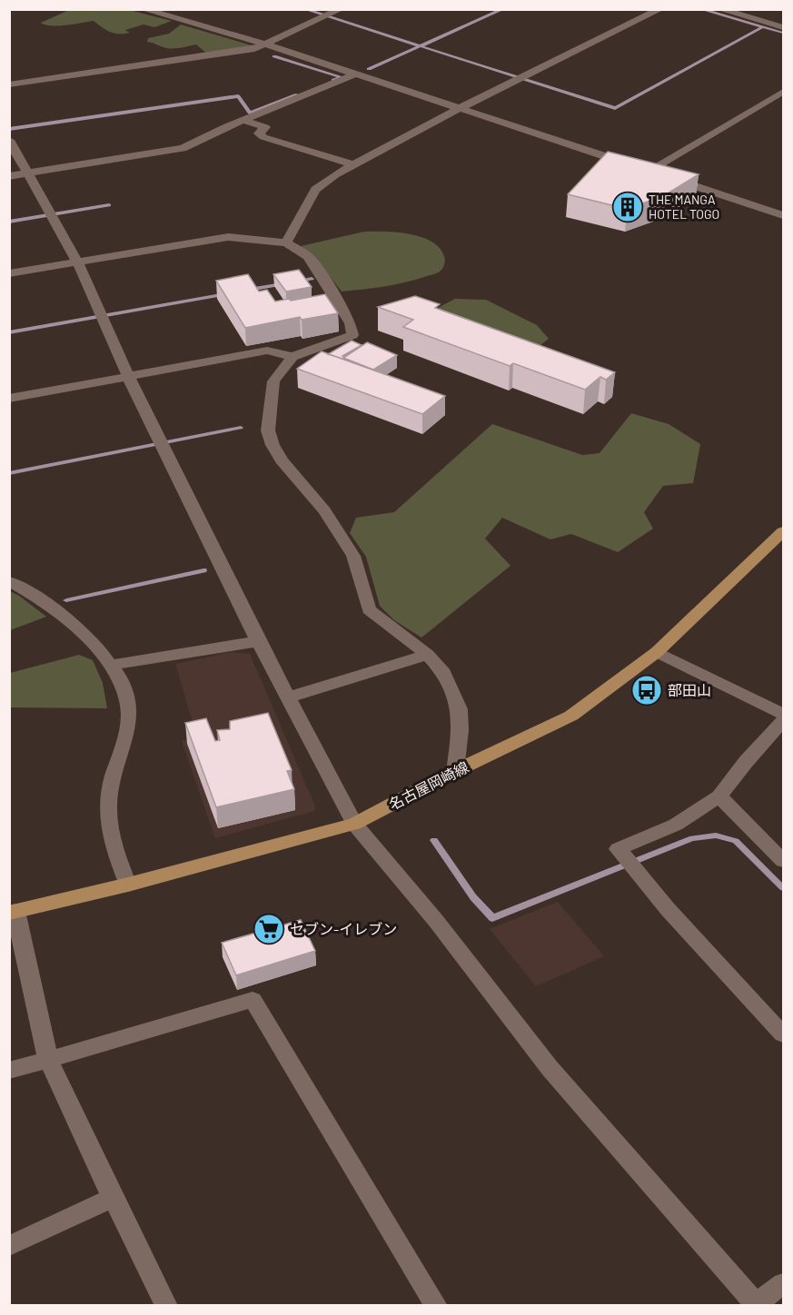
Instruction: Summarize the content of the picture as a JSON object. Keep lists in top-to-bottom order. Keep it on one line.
{"streets":{"main road":["名古屋岡崎線"]},"places":{"building":["THE MANGA HOTEL TOGO"],"bus stop":["部田山"],"supermarket":["セブン-イレブン"]}}
